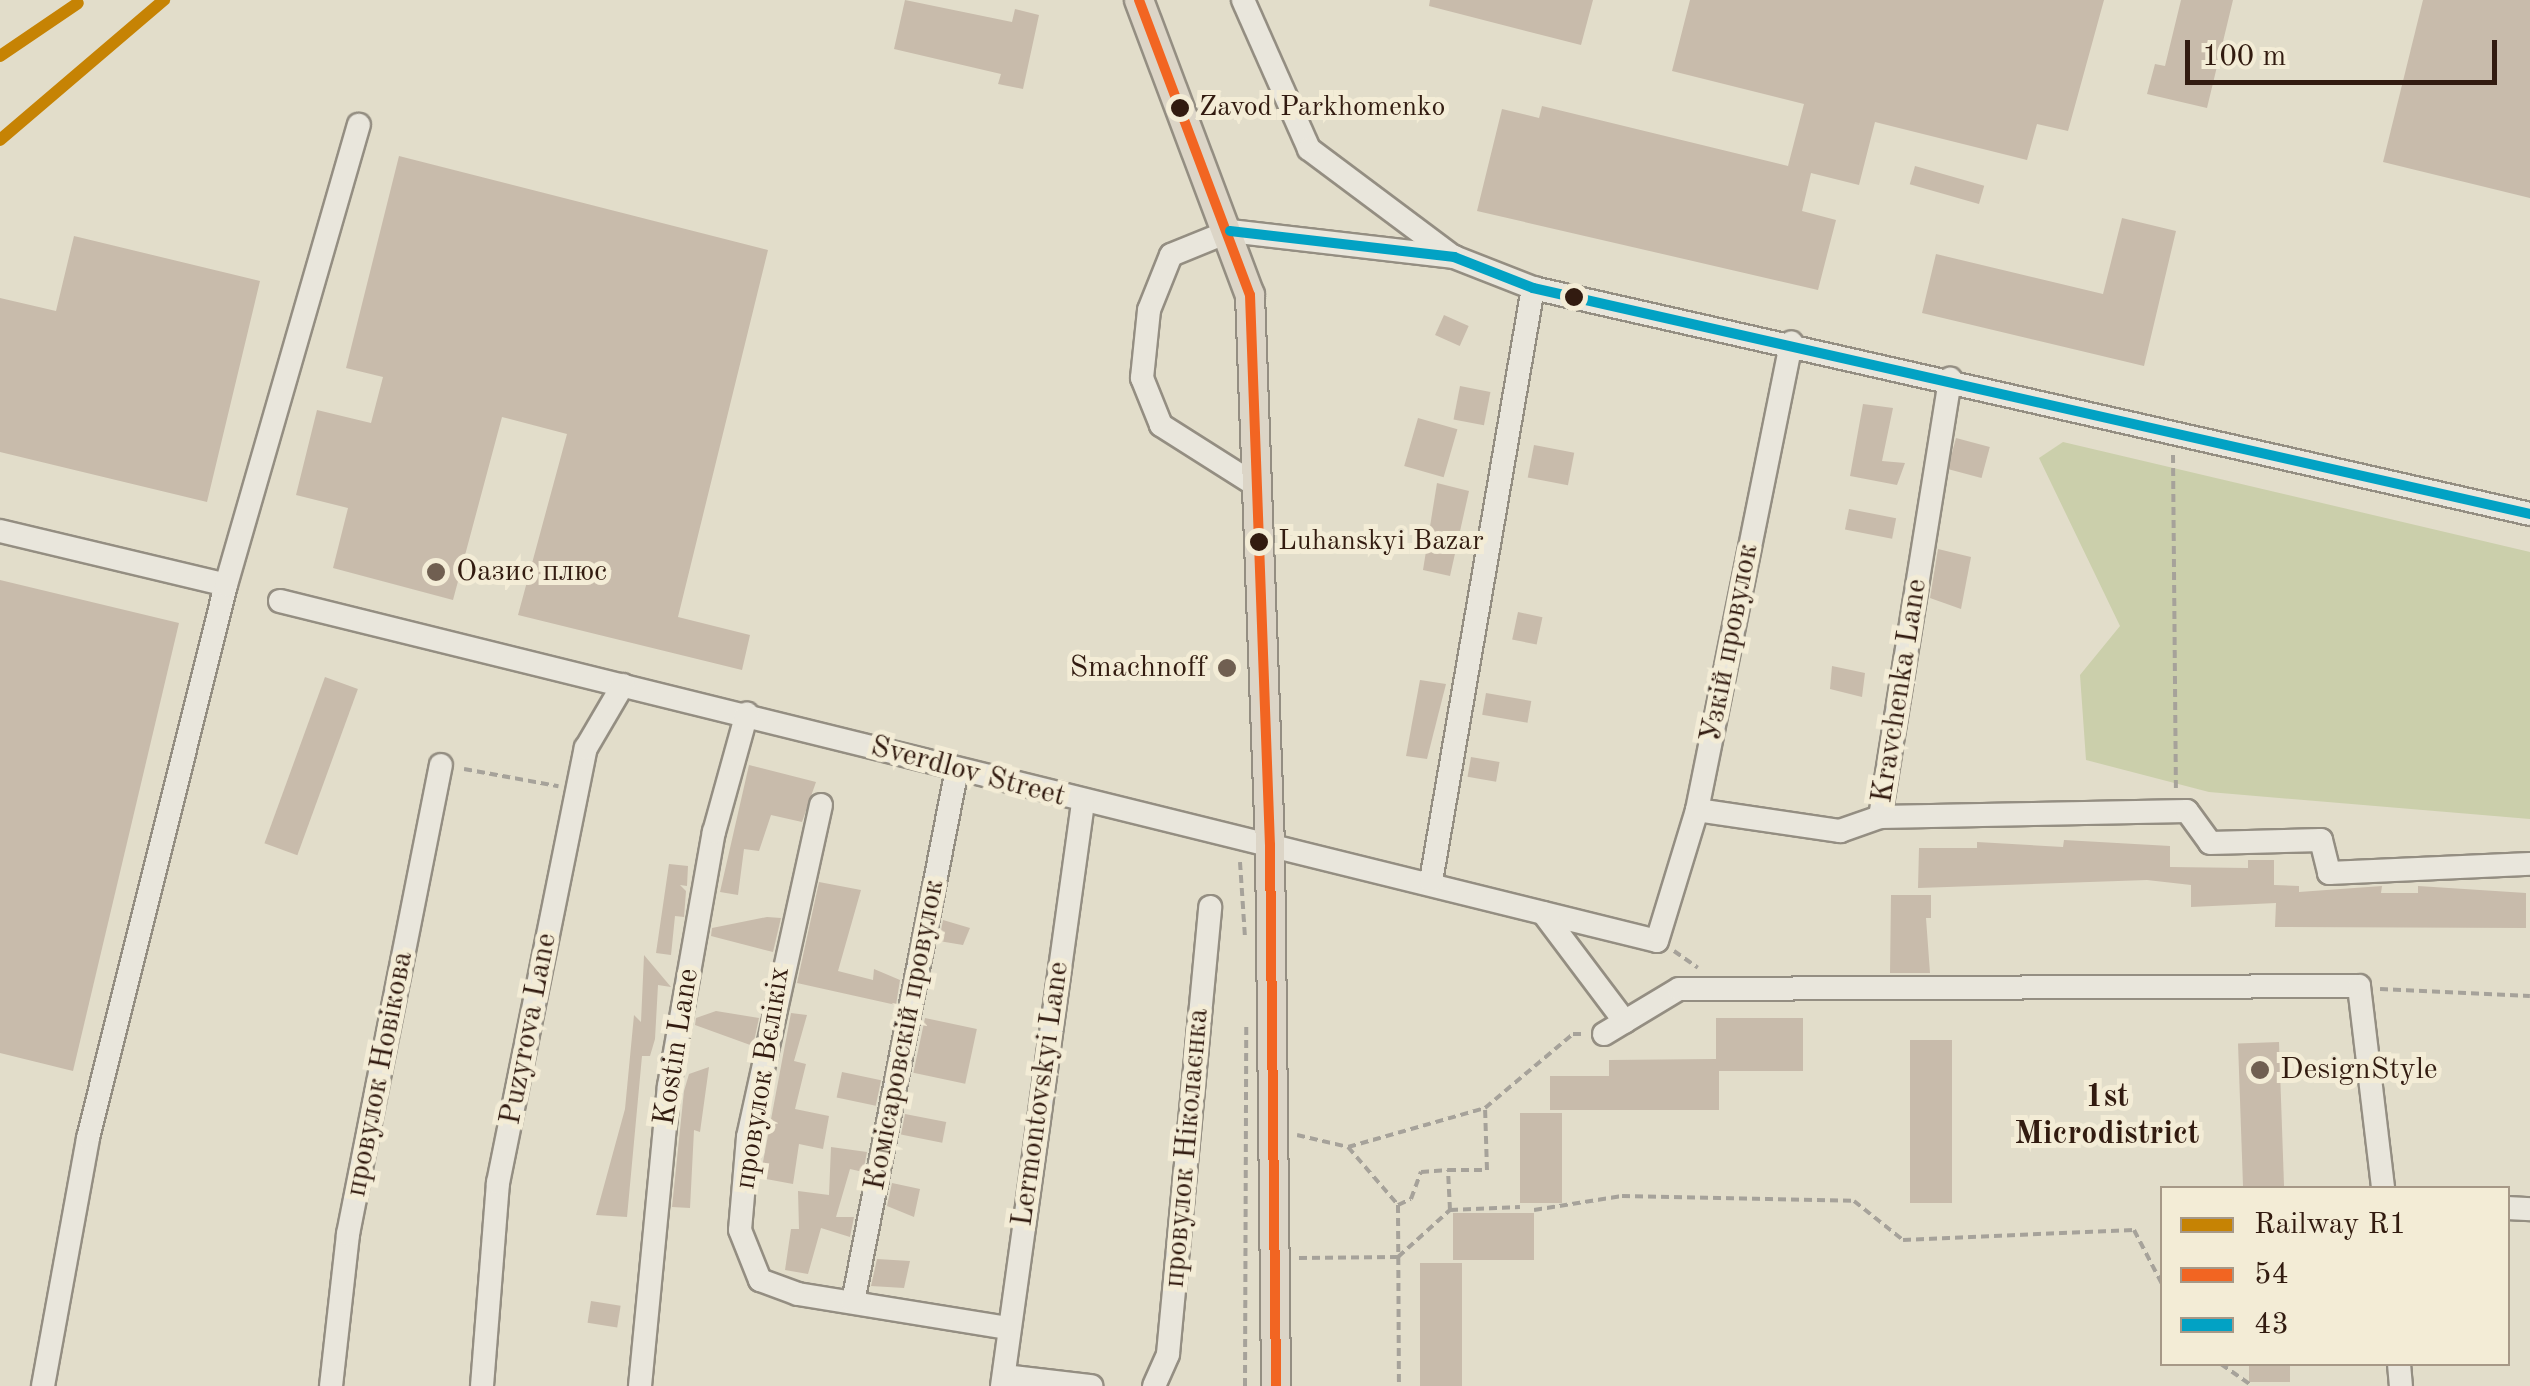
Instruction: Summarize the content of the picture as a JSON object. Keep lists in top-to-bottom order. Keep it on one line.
{"streets":{"street":["Узкій провулок","Kravchenka Lane","Sverdlov Street","Puzyrova Lane","Комісаровскій провулок","Kostin Lane","провулок Новікова","провулок Вєлікіх","Lermontovskyi Lane","провулок Ніколаєнка"]},"crossings":[["Узкій провулок","Kravchenka Lane"],["Узкій провулок","Sverdlov Street"],["Sverdlov Street","Puzyrova Lane"],["Sverdlov Street","Комісаровскій провулок"],["Sverdlov Street","Kostin Lane"],["Sverdlov Street","Lermontovskyi Lane"],["Комісаровскій провулок","провулок Вєлікіх"],["провулок Вєлікіх","Lermontovskyi Lane"]],"districts":["1st Microdistrict"],"places":["Zavod Parkhomenko","Luhanskyi Bazar","Оазис плюс","Smachnoff","DesignStyle"],"lines":["rail line R1","transit line 54","transit line 43"],"legend":["Railway R1","54","43"],"scale_bar":"100 m"}
